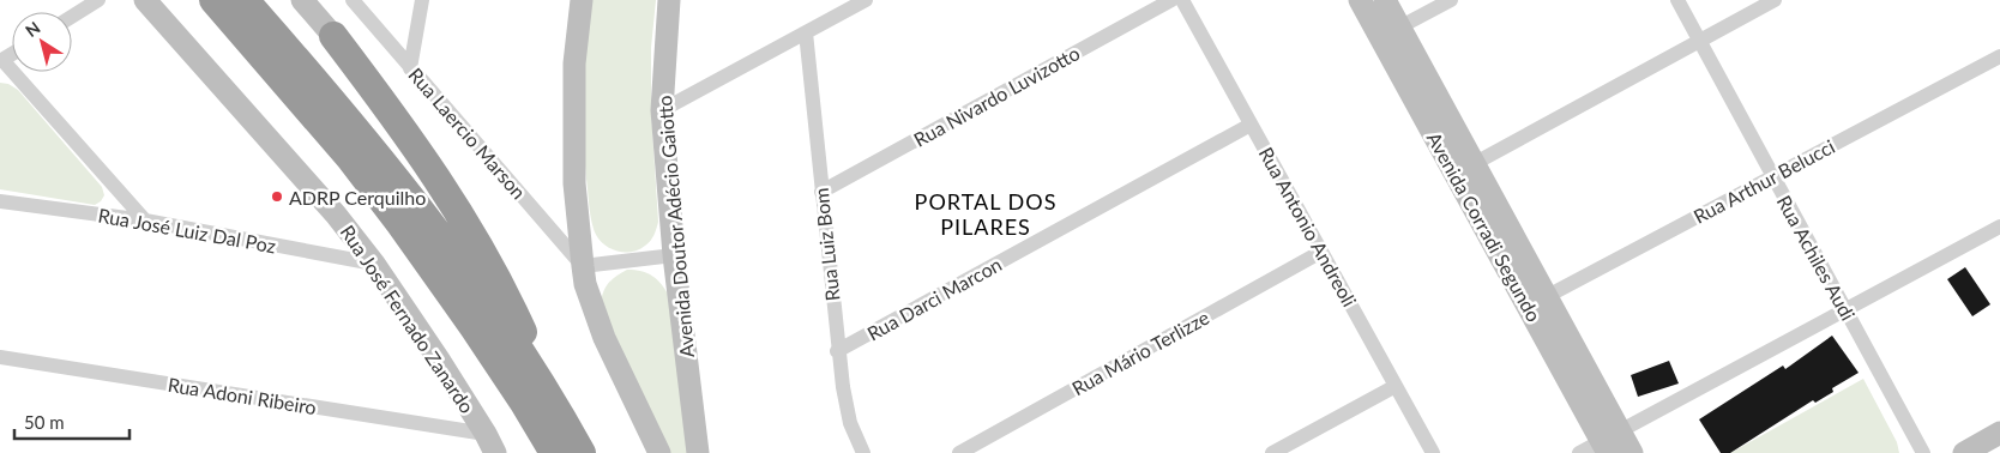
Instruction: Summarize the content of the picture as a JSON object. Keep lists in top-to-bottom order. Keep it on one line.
{"streets":{"street":["Rua Nivardo Luvizotto","Rua Laercio Marson","Rua Arthur Belucci","Avenida Doutor Adécio Gaiotto","Rua Antonio Andreoli","Avenida Corradi Segundo","Rua José Luiz Dal Poz","Rua Luiz Bom","Rua Achiles Audi","Rua Darci Marcon","Rua José Fernado Zanardo","Rua Mário Terlizze","Rua Adoni Ribeiro"]},"crossings":[["Rua Nivardo Luvizotto","Rua Luiz Bom"],["Rua Arthur Belucci","Avenida Corradi Segundo"],["Rua Arthur Belucci","Rua Achiles Audi"],["Rua Antonio Andreoli","Rua Darci Marcon"],["Rua Antonio Andreoli","Rua Mário Terlizze"],["Rua José Luiz Dal Poz","Rua José Fernado Zanardo"],["Rua Luiz Bom","Rua Darci Marcon"],["Rua José Fernado Zanardo","Rua Adoni Ribeiro"]],"districts":["PORTAL DOS PILARES"],"places":["ADRP Cerquilho"],"scale_bar":"50 m","north":"top left"}
